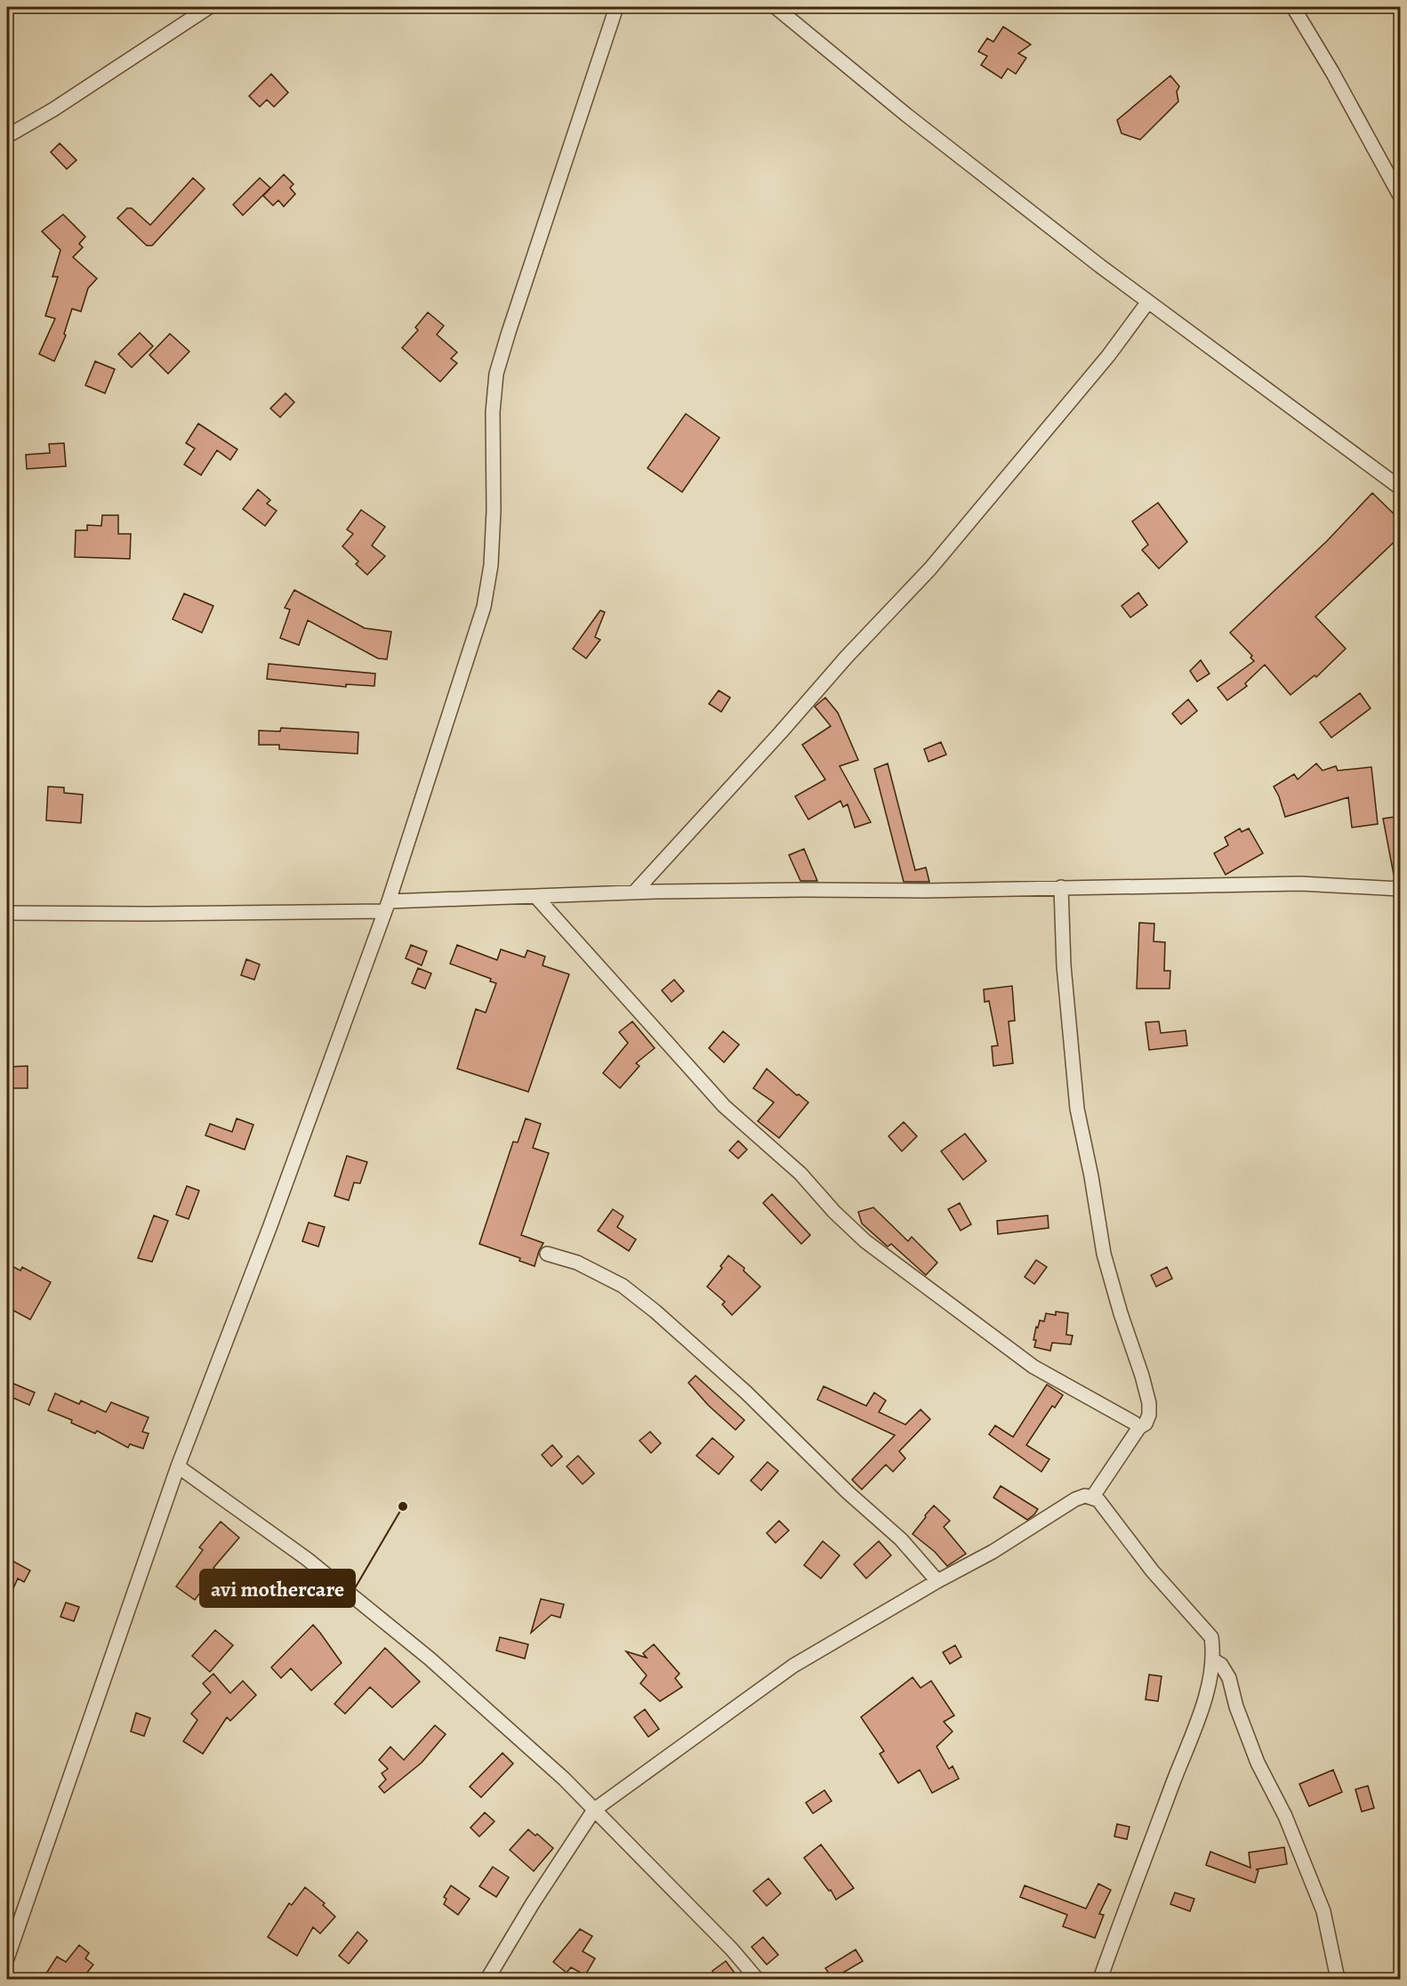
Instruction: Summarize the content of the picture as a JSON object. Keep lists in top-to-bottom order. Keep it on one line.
{"places":["avi mothercare"]}
